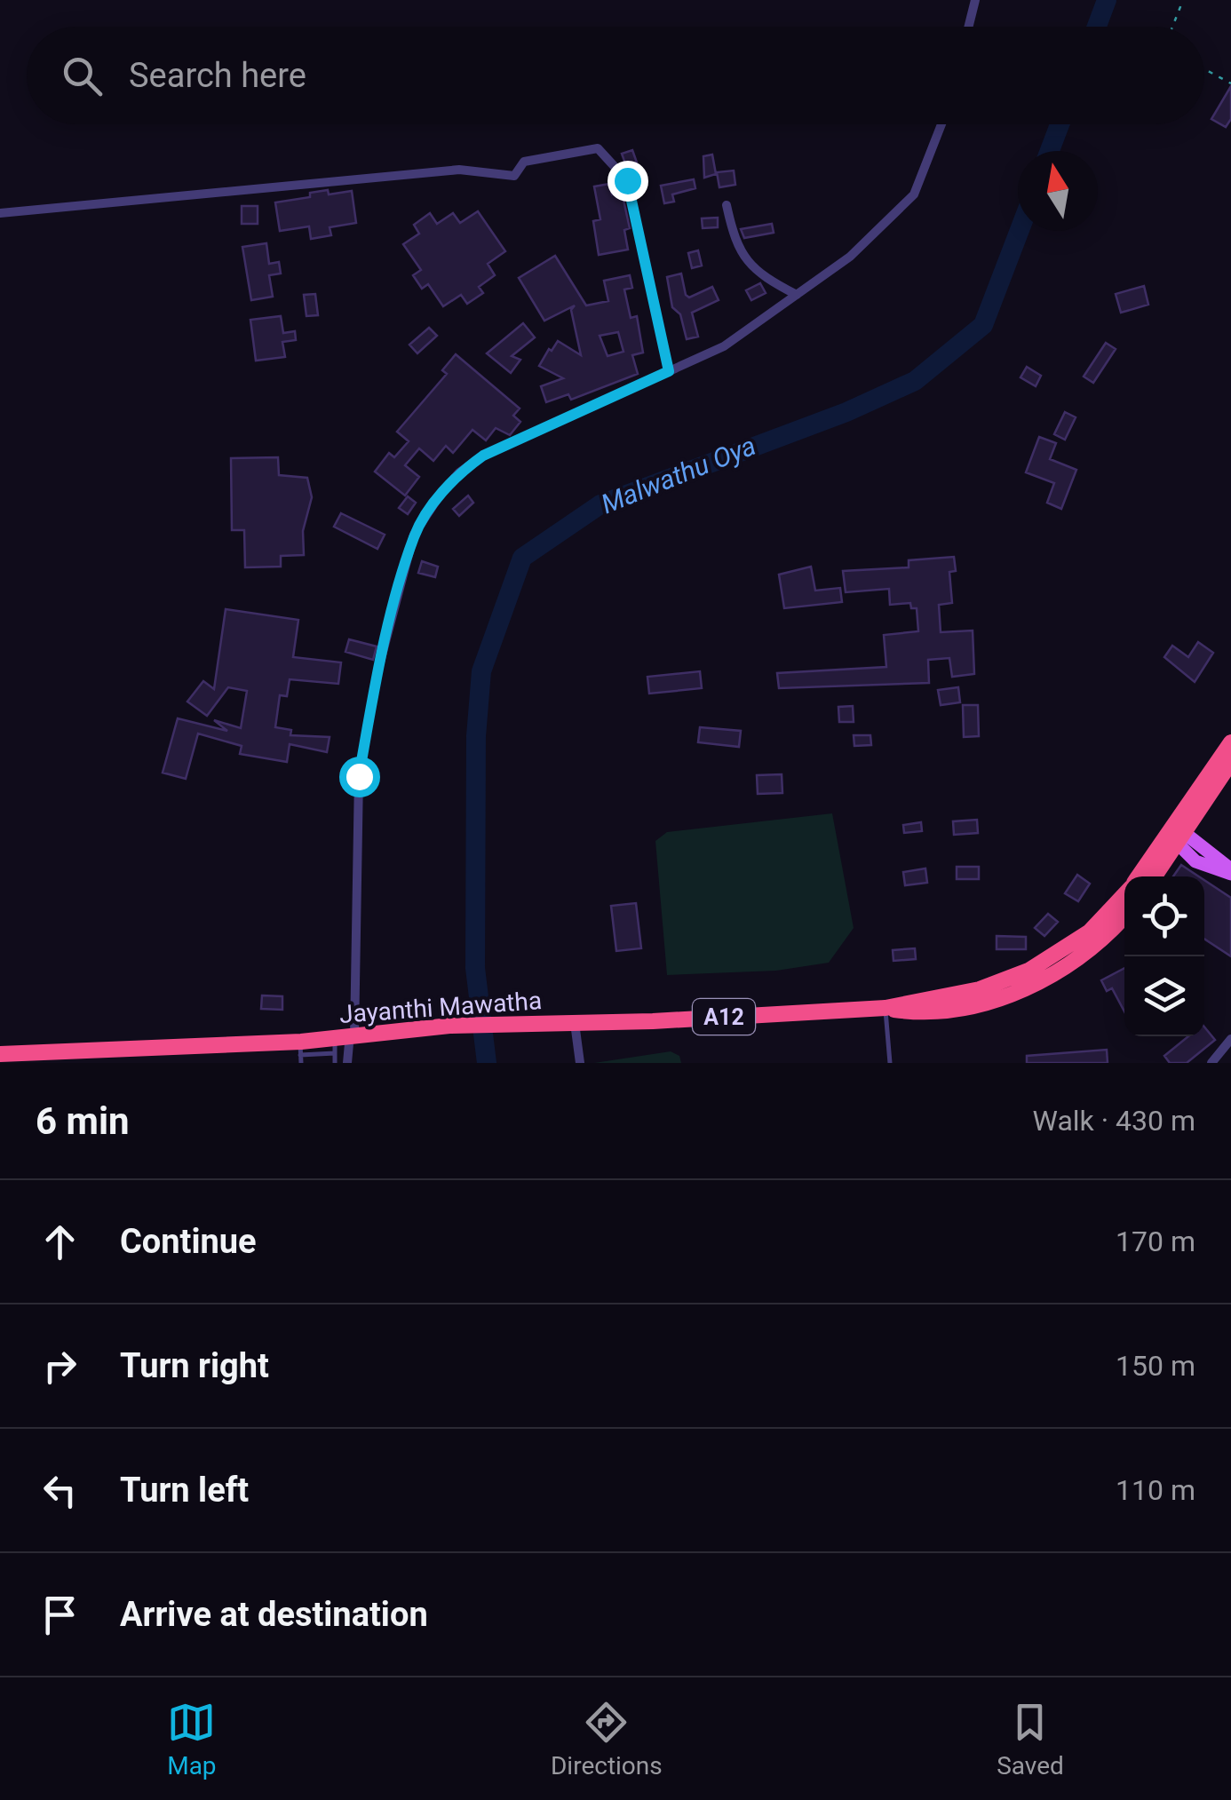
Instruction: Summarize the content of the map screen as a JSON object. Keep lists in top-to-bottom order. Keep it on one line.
{"streets":{"highway":["Jayanthi Mawatha","A12"]},"water":["Malwathu Oya"],"north":"top","page":{"search":"Search here","heading":["6 min","Walk · 430 m"],"list":[["Continue","170 m"],["Turn right","150 m"],["Turn left","110 m"],"Arrive at destination"],"nav":["Map","Directions","Saved"]}}
